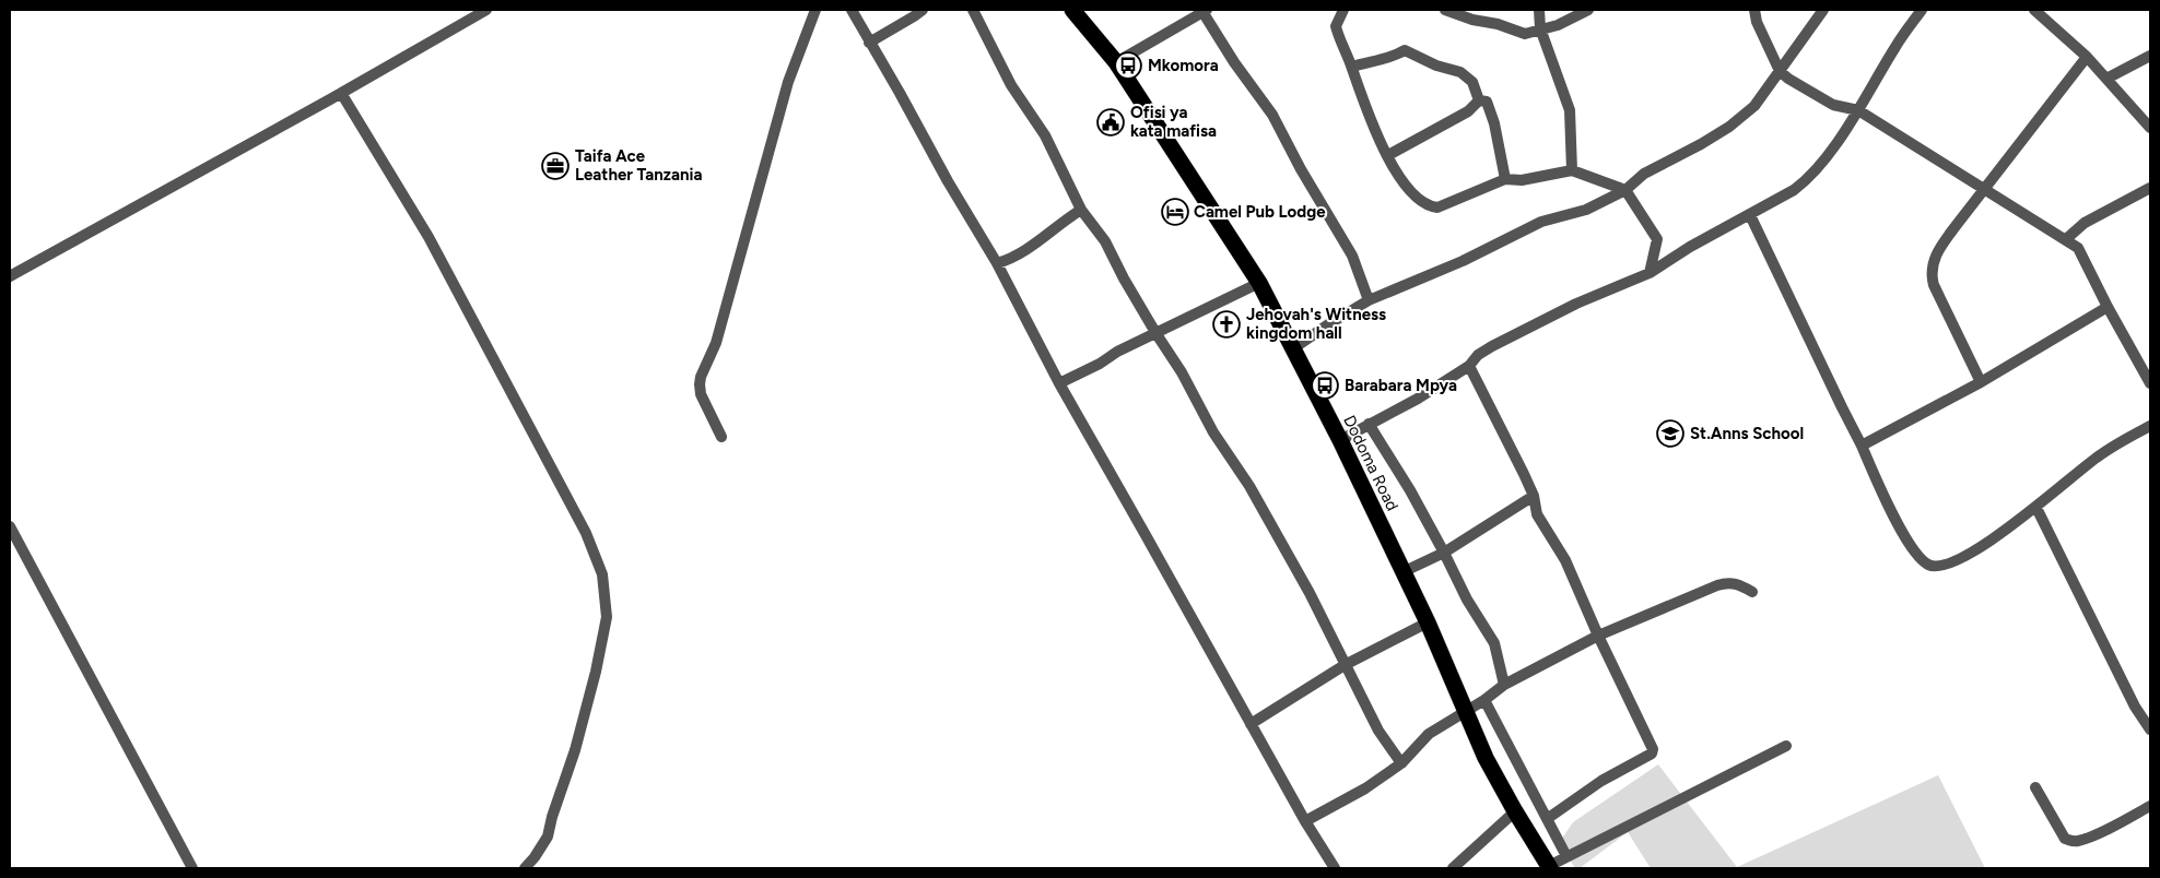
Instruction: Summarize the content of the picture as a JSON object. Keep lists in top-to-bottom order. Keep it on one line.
{"streets":{"highway":["Dodoma Road"]},"places":{"bus stop":["Mkomora","Barabara Mpya"],"public building":["Ofisi ya kata mafisa"],"office":["Taifa Ace Leather Tanzania"],"hotel":["Camel Pub Lodge"],"church":["Jehovah's Witness kingdom hall"],"school or university":["St.Anns School"]}}
